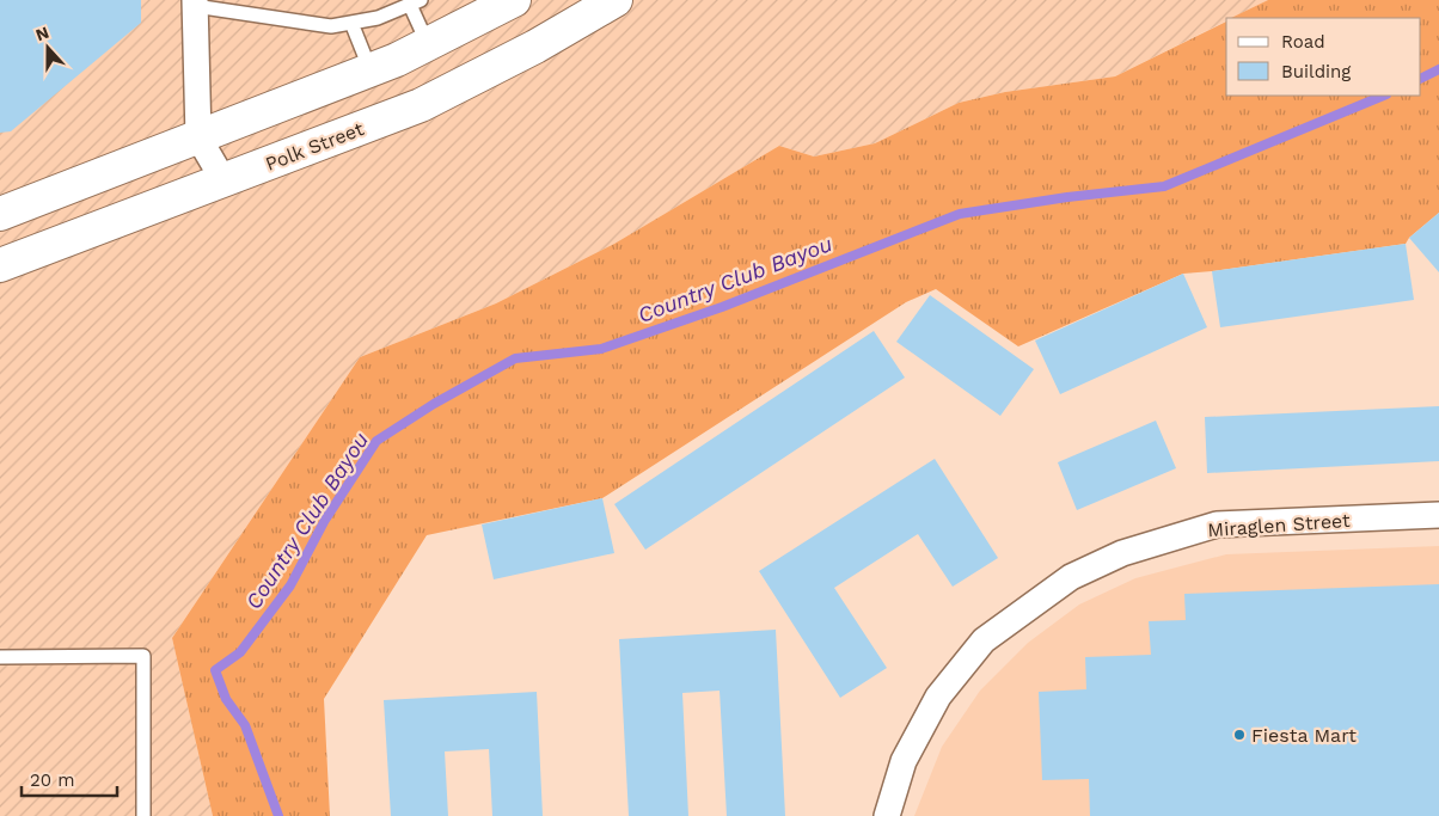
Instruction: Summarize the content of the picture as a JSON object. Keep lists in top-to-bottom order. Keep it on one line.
{"streets":{"main road":["Polk Street"],"street":["Miraglen Street"]},"water":["Country Club Bayou"],"places":["Fiesta Mart"],"legend":["Road","Building"],"scale_bar":"20 m","north":"top"}
